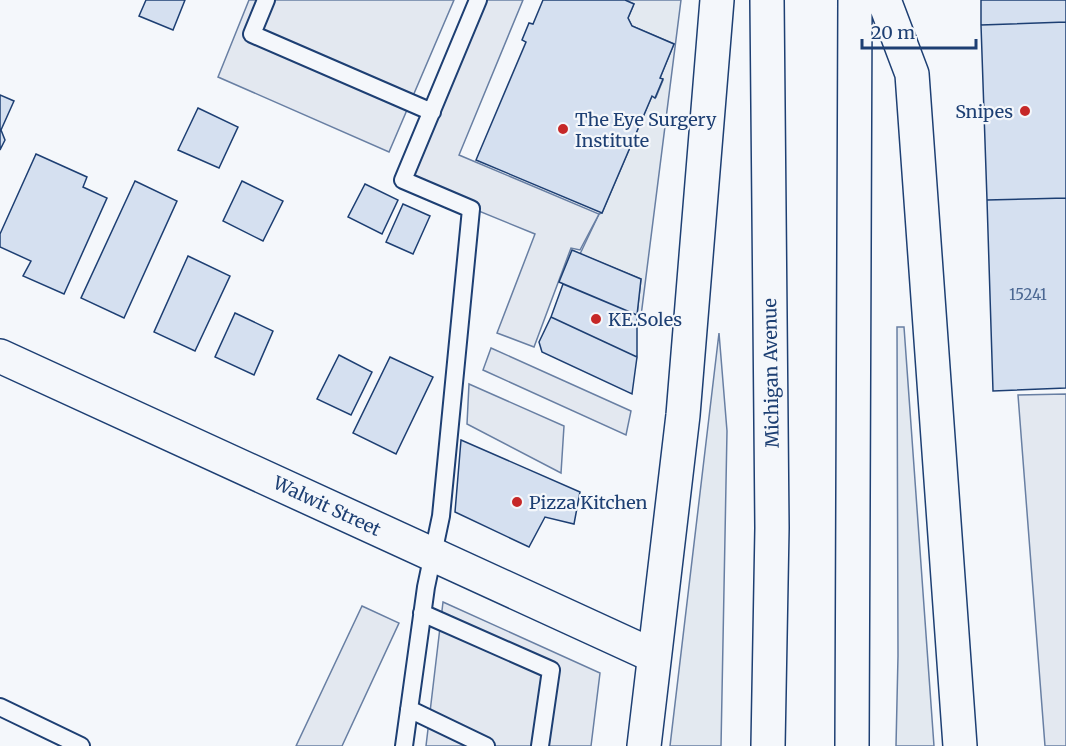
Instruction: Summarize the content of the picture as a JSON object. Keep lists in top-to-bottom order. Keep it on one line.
{"streets":{"main road":["Michigan Avenue","Walwit Street"]},"places":["Snipes","The Eye Surgery Institute","KE.Soles","Pizza Kitchen"],"house_numbers":["15241"],"scale_bar":"20 m"}
